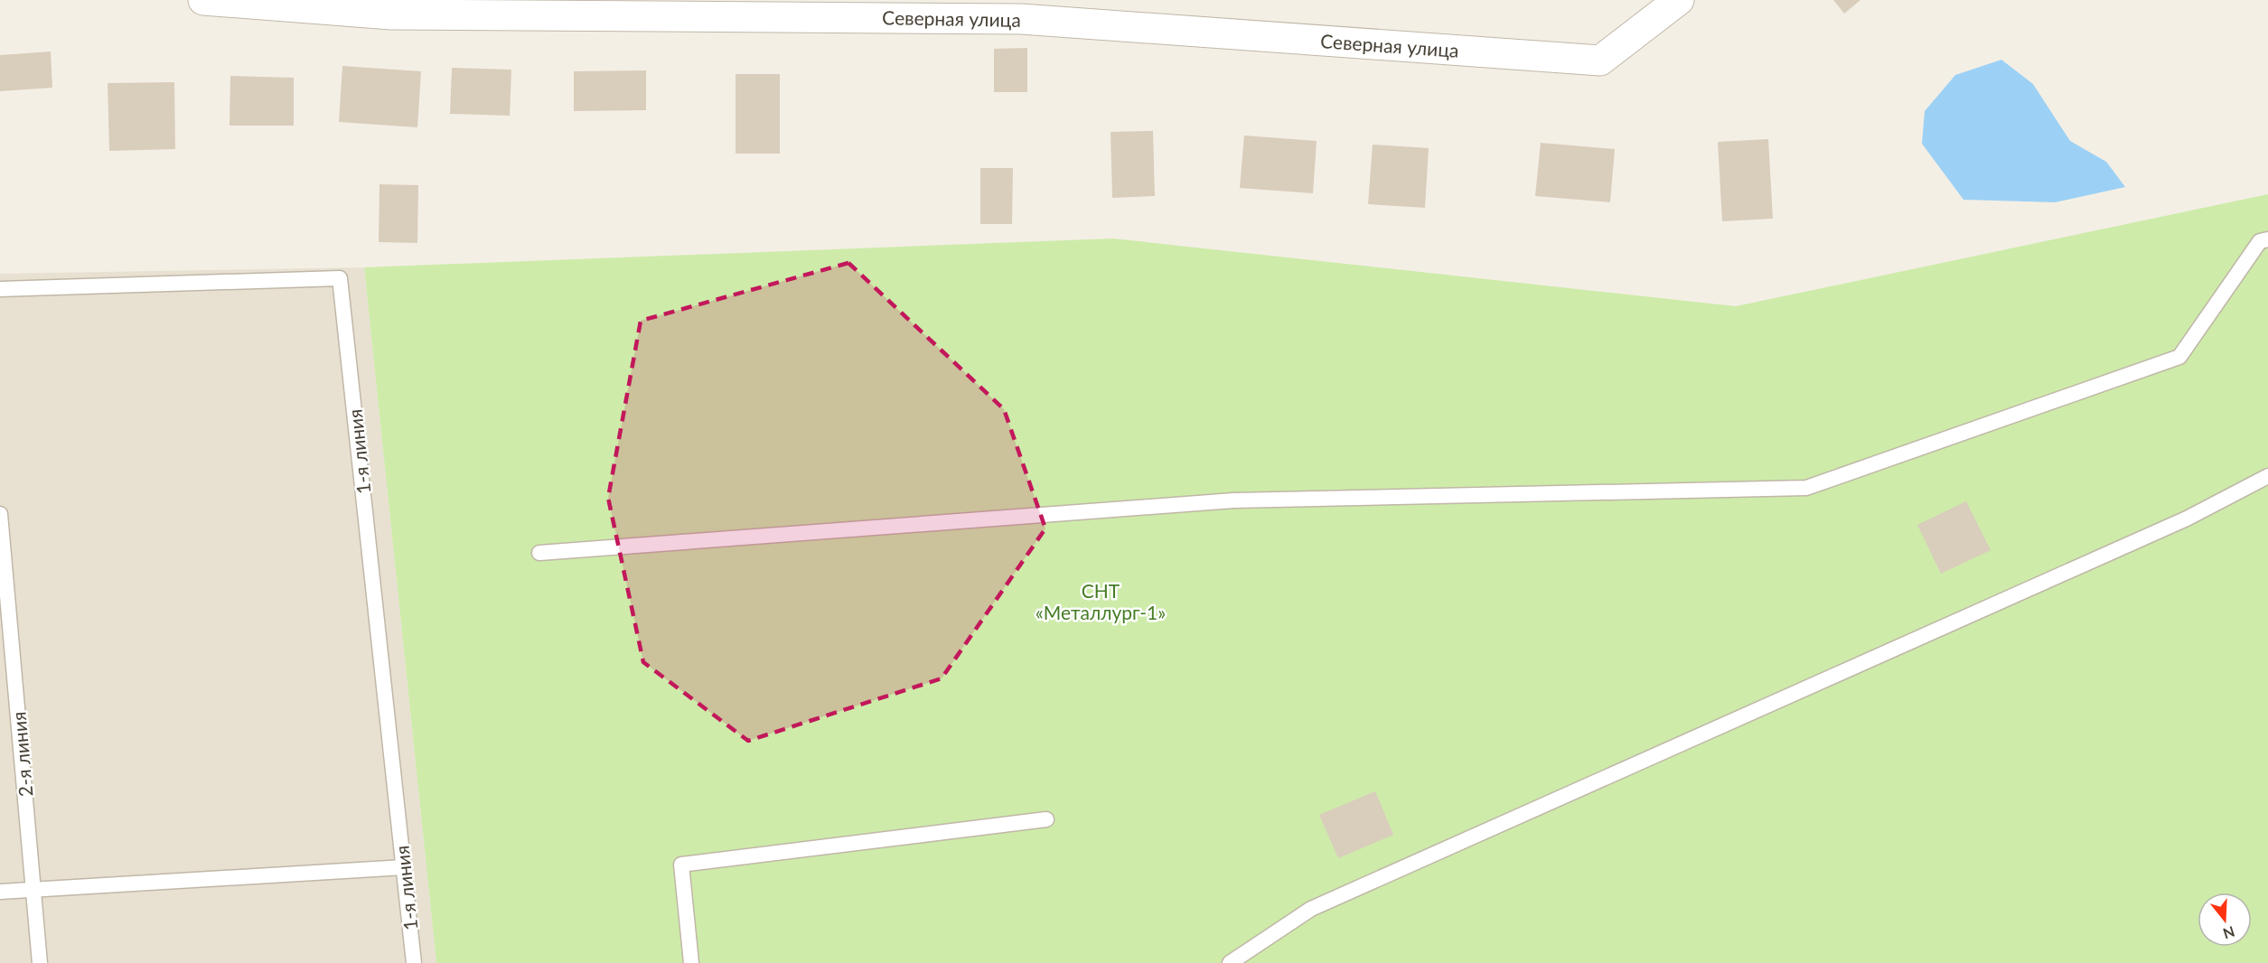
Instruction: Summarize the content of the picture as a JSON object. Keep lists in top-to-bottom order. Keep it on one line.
{"streets":{"street":["Северная улица"],"lane":["1-я линия","2-я линия"]},"parks":["СНТ «Металлург-1»"],"north":"bottom"}
